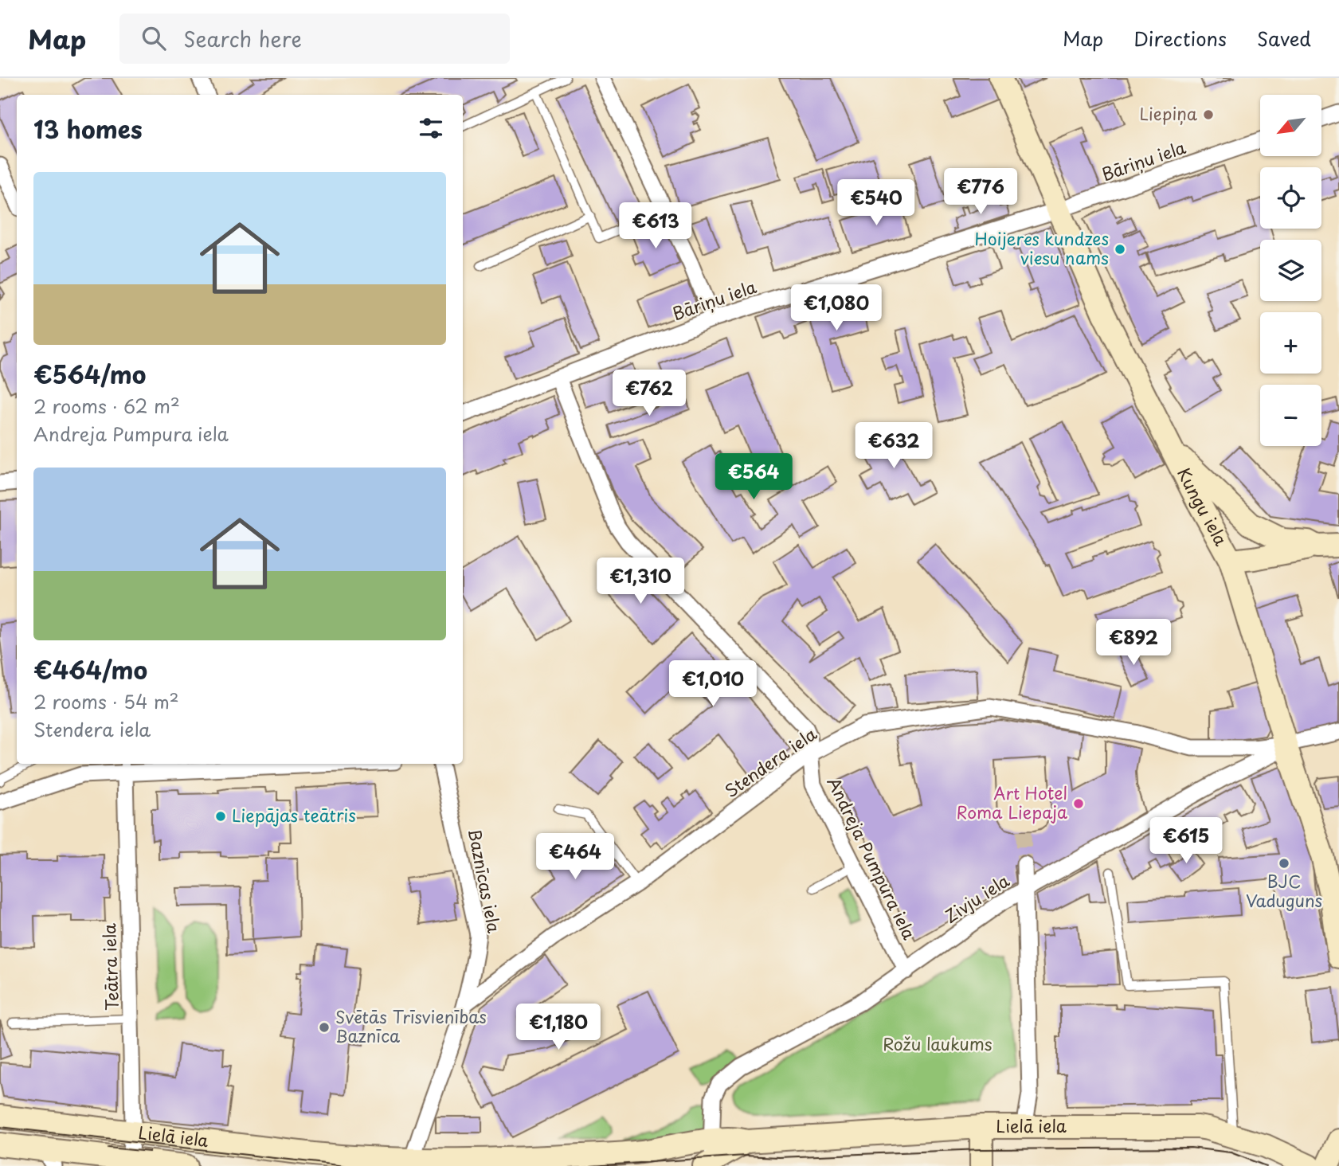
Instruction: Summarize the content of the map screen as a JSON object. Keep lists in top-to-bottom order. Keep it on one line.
{"streets":{"street":["Bāriņu iela","Kungu iela","Stendera iela","Andreja Pumpura iela","Baznīcas iela","Zivju iela","Teātra iela","Lielā iela"]},"crossings":[["Bāriņu iela","Kungu iela"],["Bāriņu iela","Andreja Pumpura iela"],["Kungu iela","Stendera iela"],["Kungu iela","Zivju iela"],["Stendera iela","Andreja Pumpura iela"],["Stendera iela","Baznīcas iela"],["Stendera iela","Zivju iela"],["Andreja Pumpura iela","Zivju iela"],["Baznīcas iela","Lielā iela"],["Zivju iela","Lielā iela"],["Teātra iela","Lielā iela"]],"parks":["Rožu laukums"],"places":["Liepiņa","Hoijeres kundzes viesu nams","Art Hotel Roma Liepaja","Liepājas teātris","BJC Vaduguns","Svētās Trīsvienības Baznīca"],"north":"bottom left","page":{"header":"Map","search":"Search here","nav":["Map","Directions","Saved"],"map_buttons":["+","−"],"heading":"13 homes","list":[{"name":"€564/mo","note":"2 rooms · 62 m² · Andreja Pumpura iela"},{"name":"€464/mo","note":"2 rooms · 54 m² · Stendera iela"}],"price":["€776","€540","€613","€1,080","€762","€632","€564","€1,310","€892","€1,010","€615","€464","€1,180"]}}
